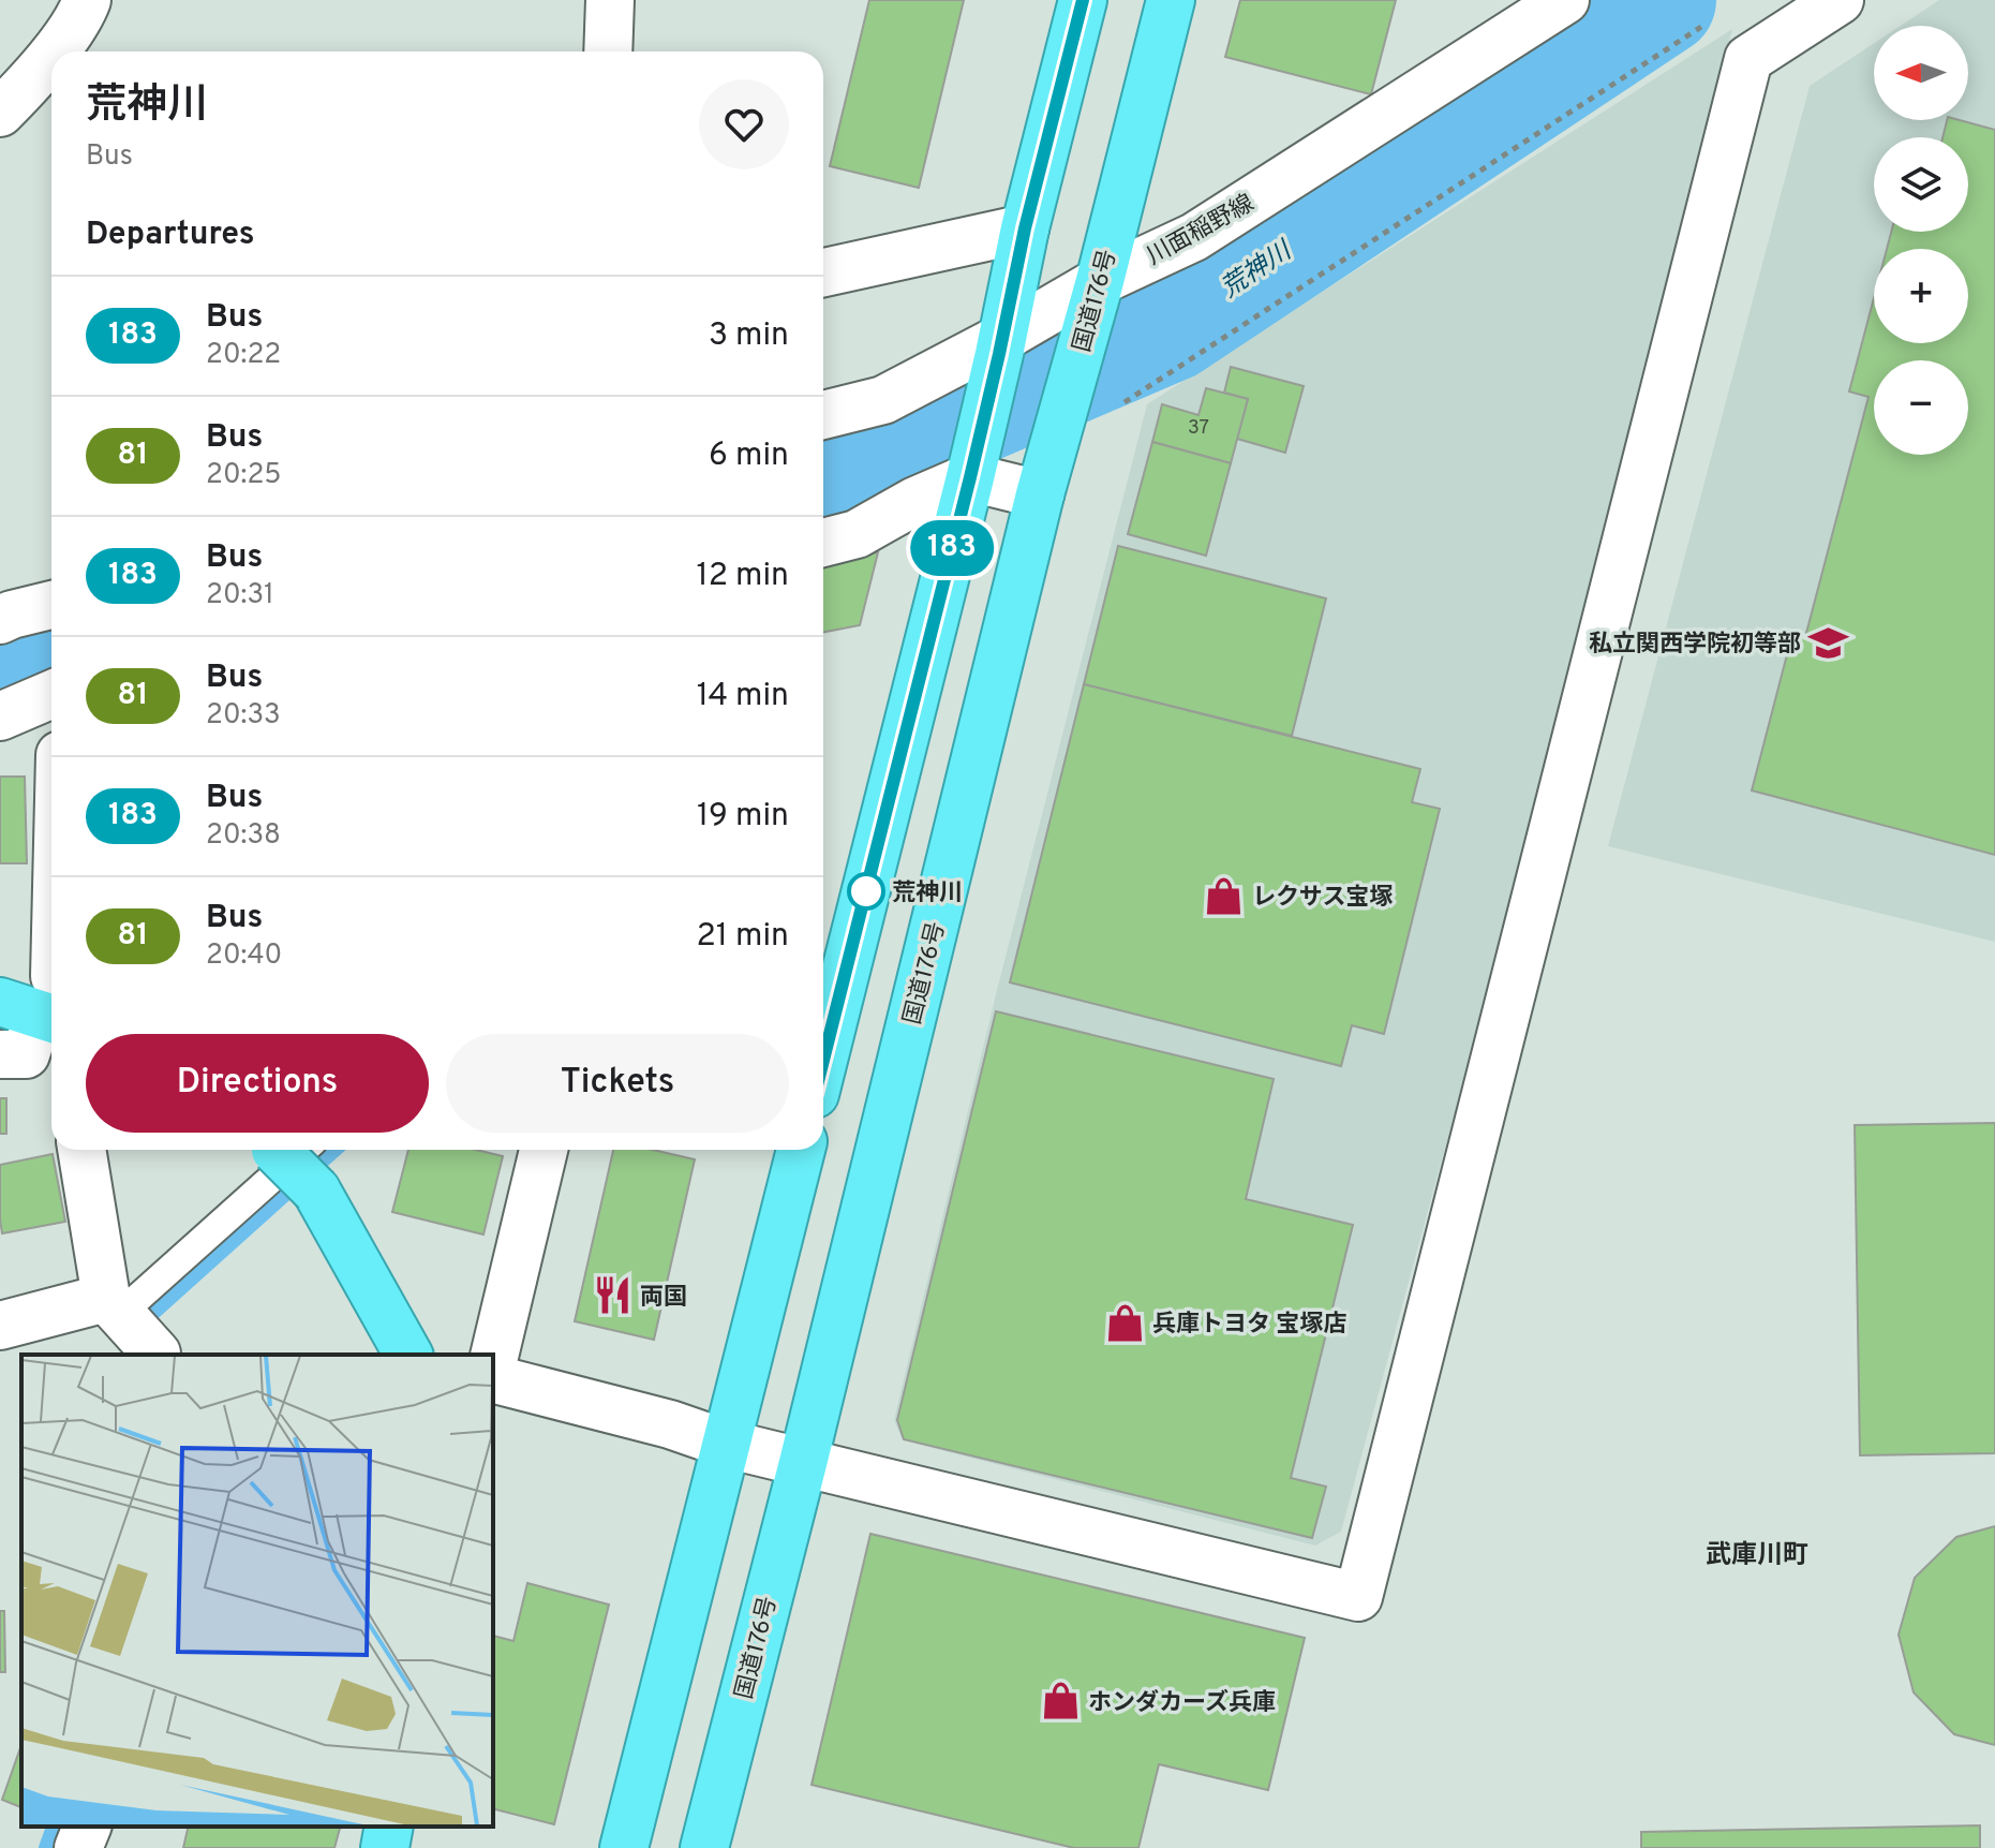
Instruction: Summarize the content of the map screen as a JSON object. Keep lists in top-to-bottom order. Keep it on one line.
{"streets":{"highway":["国道176号"],"street":["川面稲野線"]},"crossings":[["川面稲野線","国道176号"]],"districts":["武庫川町"],"water":["荒神川"],"places":{"school or university":["私立関西学院初等部"],"other":["荒神川"],"shop":["レクサス宝塚","兵庫トヨタ 宝塚店","ホンダカーズ兵庫"],"restaurant":["両国"]},"lines":["bus line 183"],"house_numbers":["37"],"north":"left","page":{"on_map":"183","map_buttons":["+","−"],"heading":[["荒神川","Bus"],"Departures"],"list":[{"mark":"183","name":"Bus","note":"20:22","value":"3 min"},{"mark":"81","name":"Bus","note":"20:25","value":"6 min"},{"mark":"183","name":"Bus","note":"20:31","value":"12 min"},{"mark":"81","name":"Bus","note":"20:33","value":"14 min"},{"mark":"183","name":"Bus","note":"20:38","value":"19 min"},{"mark":"81","name":"Bus","note":"20:40","value":"21 min"}],"buttons":["Directions","Tickets"]}}
